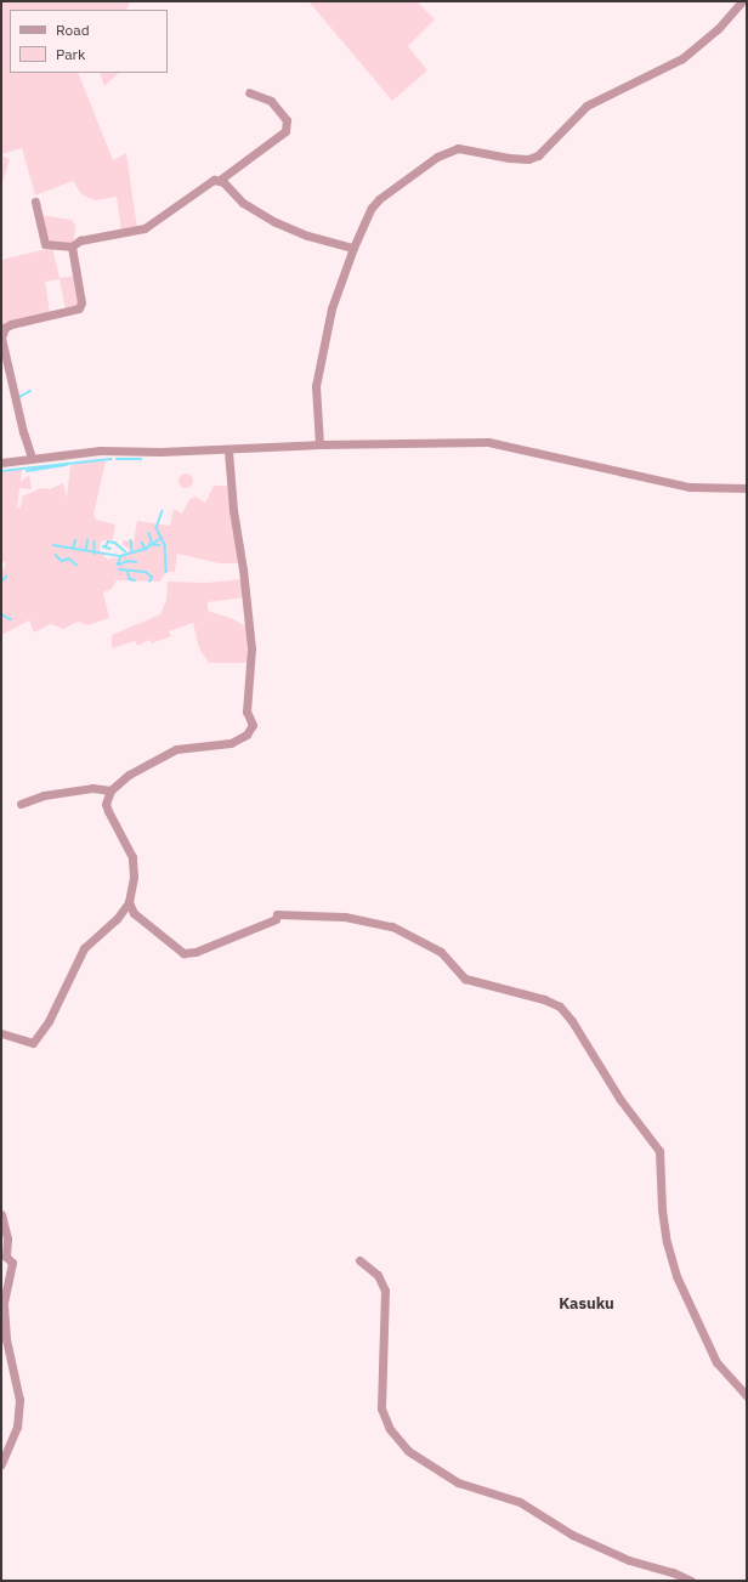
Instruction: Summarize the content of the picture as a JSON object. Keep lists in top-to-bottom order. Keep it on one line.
{"districts":["Kasuku"],"legend":["Road","Park"]}
